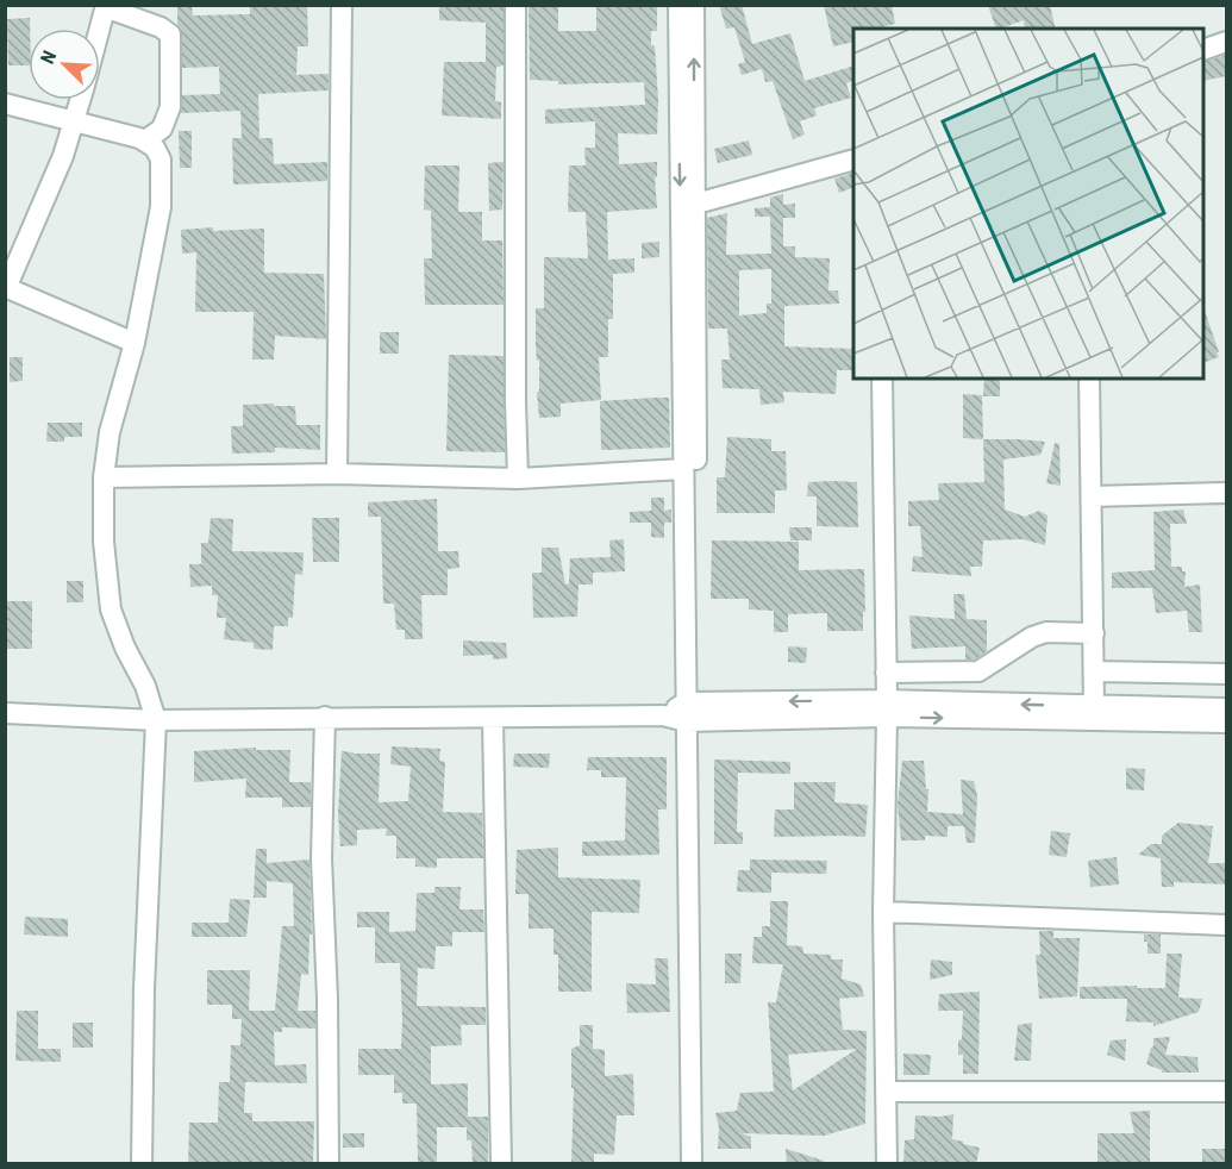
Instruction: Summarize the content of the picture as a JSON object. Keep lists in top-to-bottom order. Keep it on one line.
{"north":"top left"}
